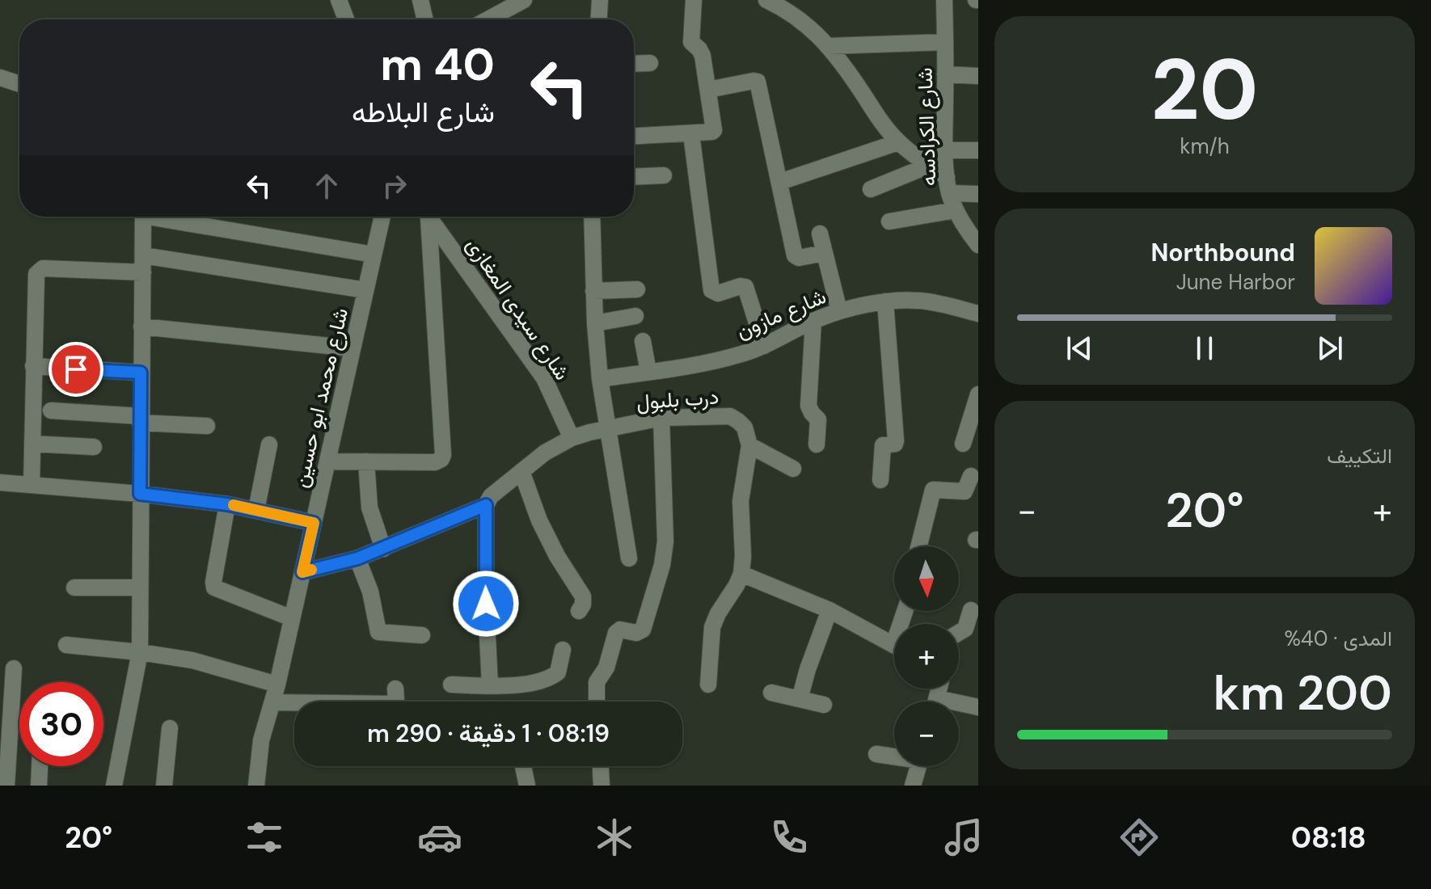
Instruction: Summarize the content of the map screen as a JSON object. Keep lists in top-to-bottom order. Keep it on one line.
{"streets":{"street":["شارع الكرادسه","شارع سيدى المغازى","شارع مازون","شارع محمد ابو حسين","درب بلبول"]},"crossings":[["شارع سيدى المغازى","درب بلبول"]],"north":"bottom","page":{"tile":[["20","km/h"],"التكييف",["المدى · 40%","200 km"]],"turn":["40 m","شارع البلاطه"],"song":["Northbound","June Harbor"],"heat":["−","20°","+"],"map_buttons":["+","−"],"limit":"30","trip":"08:19 · 1 دقيقة · 290 m","tabs":["08:18","20°"]}}
